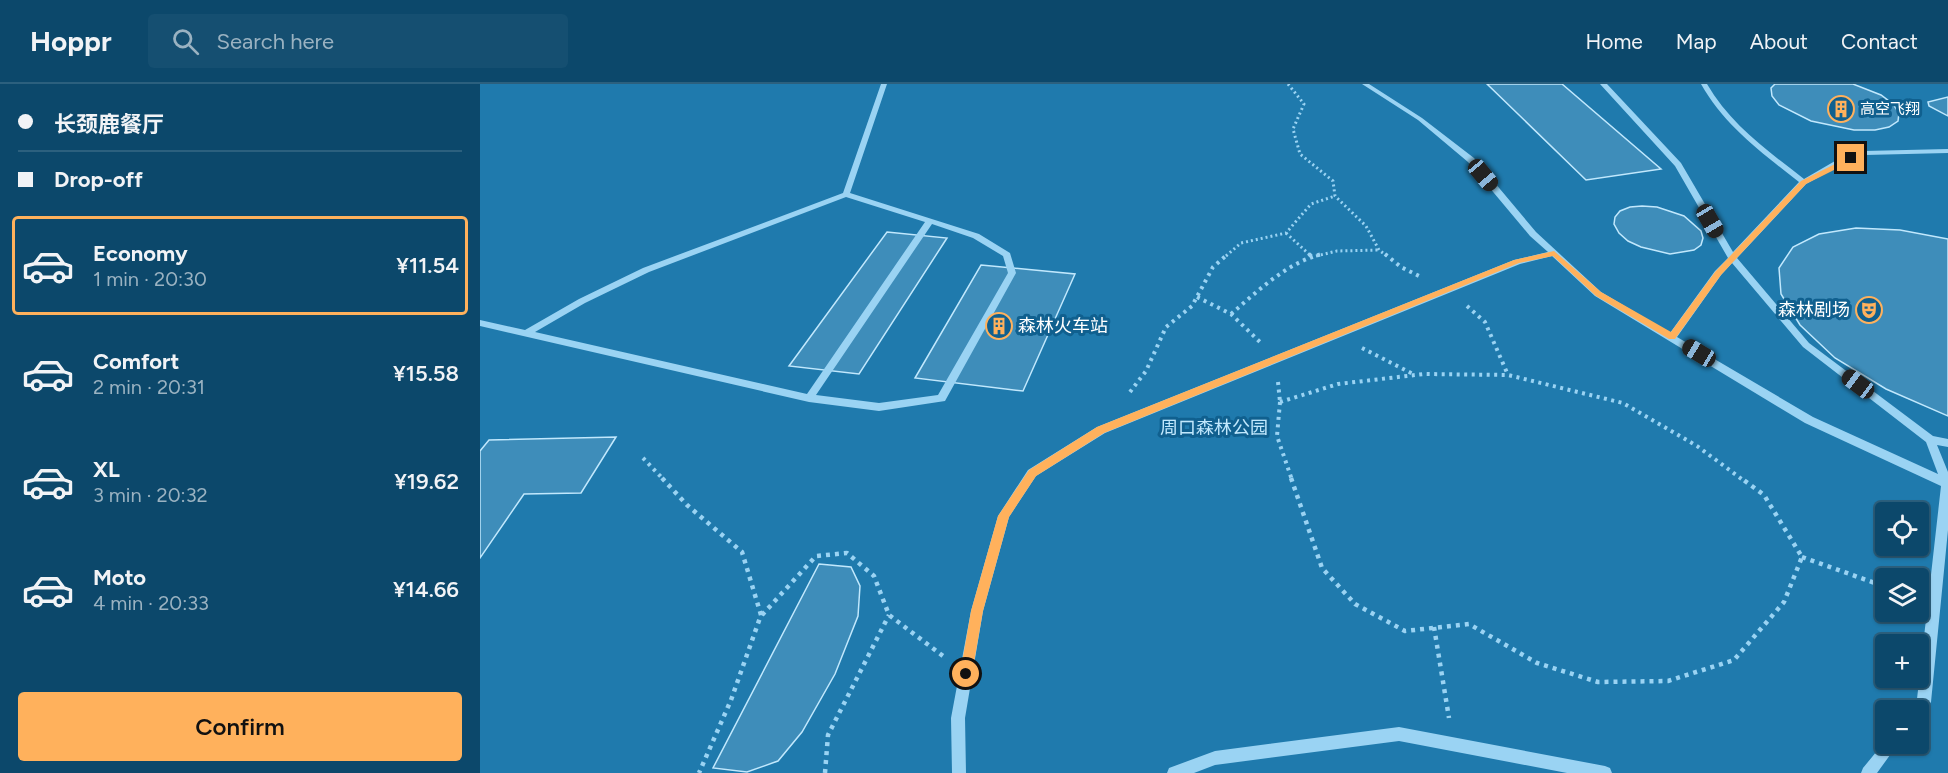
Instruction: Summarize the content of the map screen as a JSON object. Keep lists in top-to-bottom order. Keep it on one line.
{"parks":["周口森林公园"],"places":{"building":["高空飞翔","森林火车站"],"theatre":["森林剧场"]},"page":{"header":"Hoppr","search":"Search here","nav":["Home","Map","About","Contact"],"banner":["长颈鹿餐厅","Drop-off"],"list":[{"name":"Economy","note":"1 min · 20:30","value":"¥11.54"},{"name":"Comfort","note":"2 min · 20:31","value":"¥15.58"},{"name":"XL","note":"3 min · 20:32","value":"¥19.62"},{"name":"Moto","note":"4 min · 20:33","value":"¥14.66"}],"map_buttons":["+","−"],"buttons":"Confirm"}}
